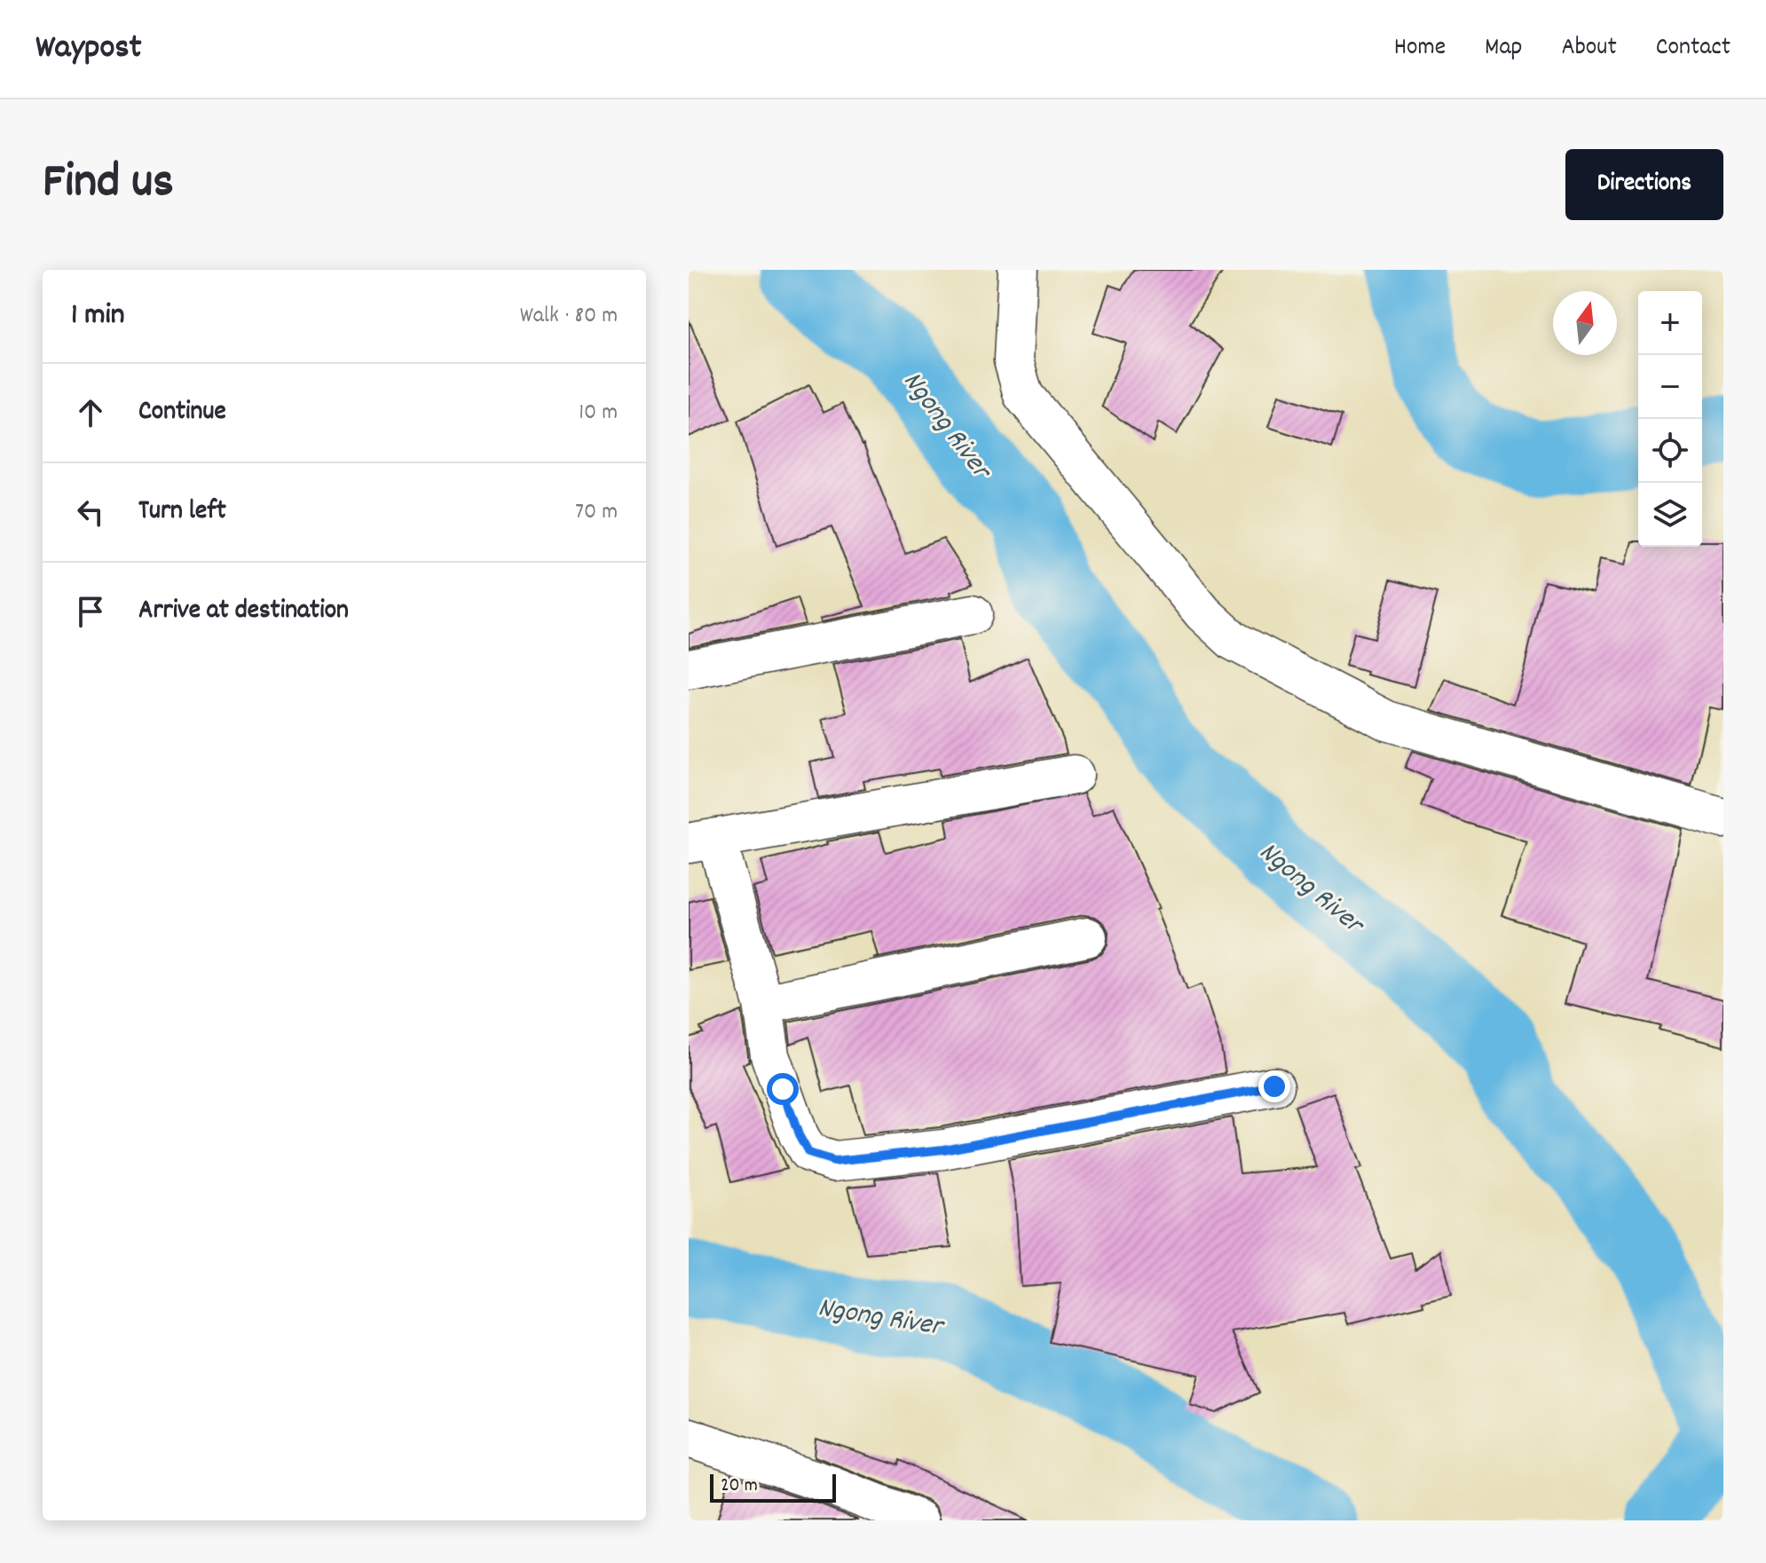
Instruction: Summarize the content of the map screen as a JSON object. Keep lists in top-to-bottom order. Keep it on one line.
{"water":["Ngong River"],"scale_bar":"20 m","north":"top","page":{"header":"Waypost","nav":["Home","Map","About","Contact"],"title":"Find us","buttons":"Directions","heading":["1 min","Walk · 80 m"],"map_buttons":["+","−"],"list":[["Continue","10 m"],["Turn left","70 m"],"Arrive at destination"],"scale":"20 m"}}
